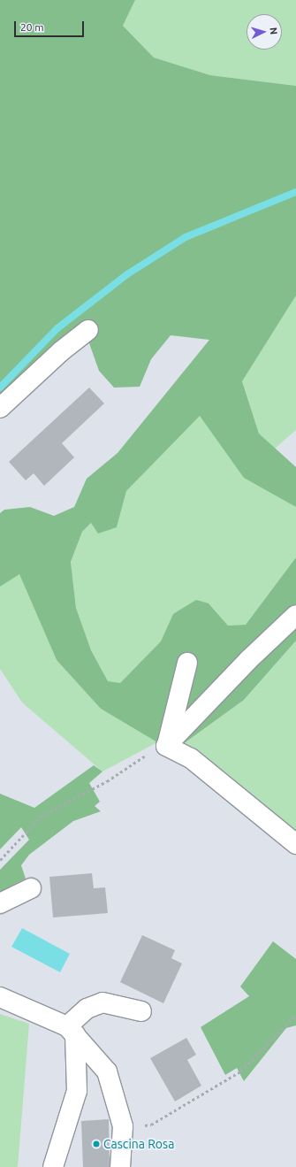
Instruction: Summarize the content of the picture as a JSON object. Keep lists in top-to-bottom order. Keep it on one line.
{"places":["Cascina Rosa"],"scale_bar":"20 m","north":"right"}
